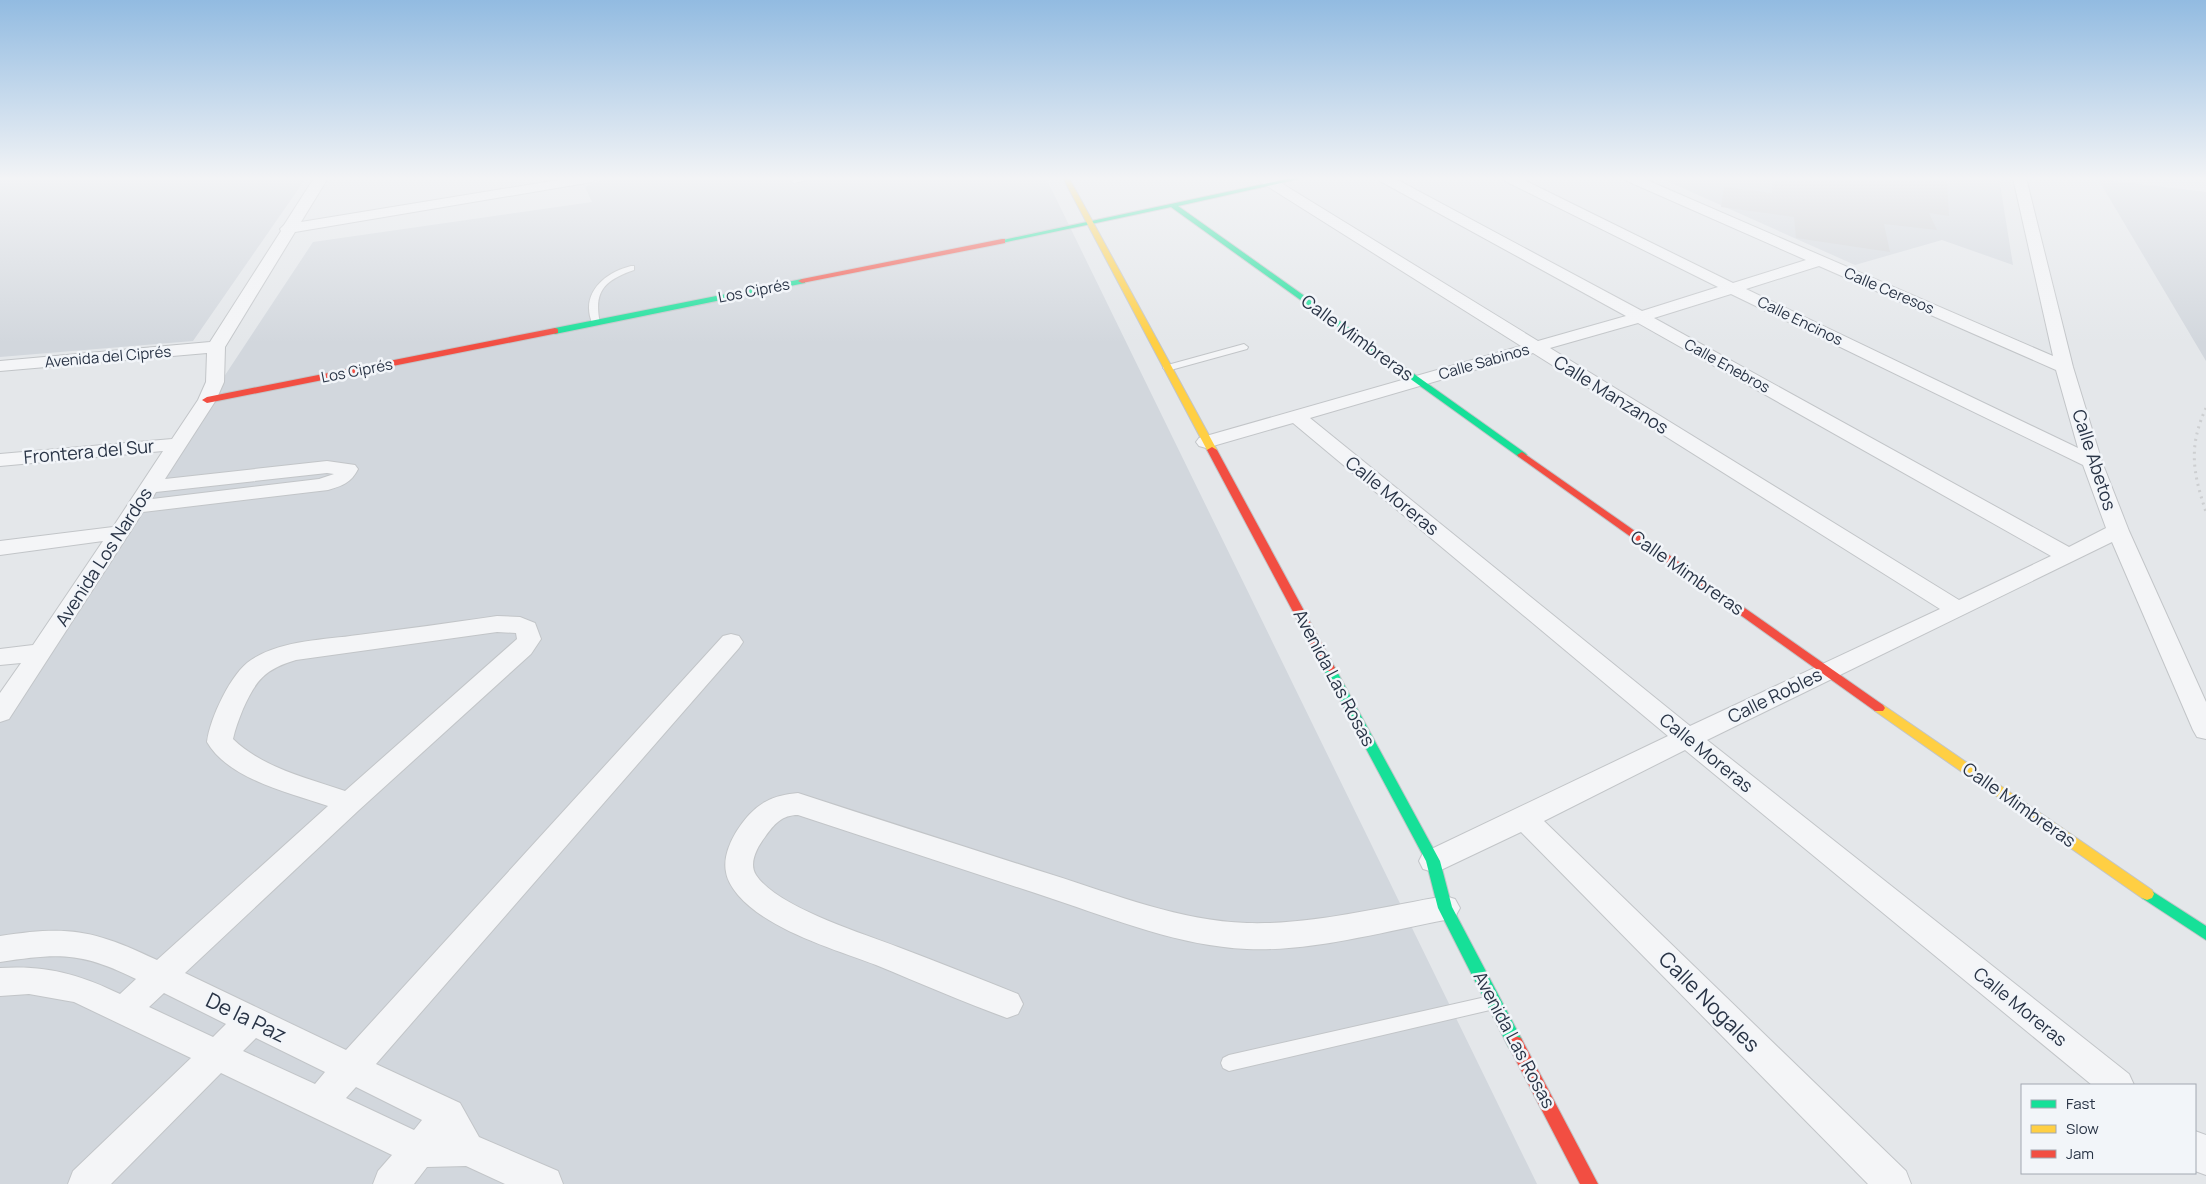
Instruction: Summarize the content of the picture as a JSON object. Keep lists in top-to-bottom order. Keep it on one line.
{"streets":{"street":["Los Ciprés","Calle Ceresos","Calle Encinos","Calle Mimbreras","Avenida del Ciprés","Calle Sabinos","Calle Enebros","Calle Manzanos","Frontera del Sur","Calle Abetos","Calle Moreras","Avenida Los Nardos","Avenida Las Rosas","Calle Robles","Calle Nogales","De la Paz"]},"crossings":[["Los Ciprés","Avenida Los Nardos"],["Calle Ceresos","Calle Sabinos"],["Calle Ceresos","Calle Abetos"],["Calle Encinos","Calle Sabinos"],["Calle Encinos","Calle Abetos"],["Calle Mimbreras","Calle Sabinos"],["Calle Mimbreras","Calle Robles"],["Avenida del Ciprés","Avenida Los Nardos"],["Calle Sabinos","Calle Enebros"],["Calle Sabinos","Calle Manzanos"],["Calle Sabinos","Calle Moreras"],["Calle Sabinos","Avenida Las Rosas"],["Calle Enebros","Calle Robles"],["Calle Manzanos","Calle Robles"],["Frontera del Sur","Avenida Los Nardos"],["Calle Abetos","Calle Robles"],["Calle Moreras","Calle Robles"],["Avenida Las Rosas","Calle Robles"],["Calle Robles","Calle Nogales"]],"legend":["Fast","Slow","Jam"]}
